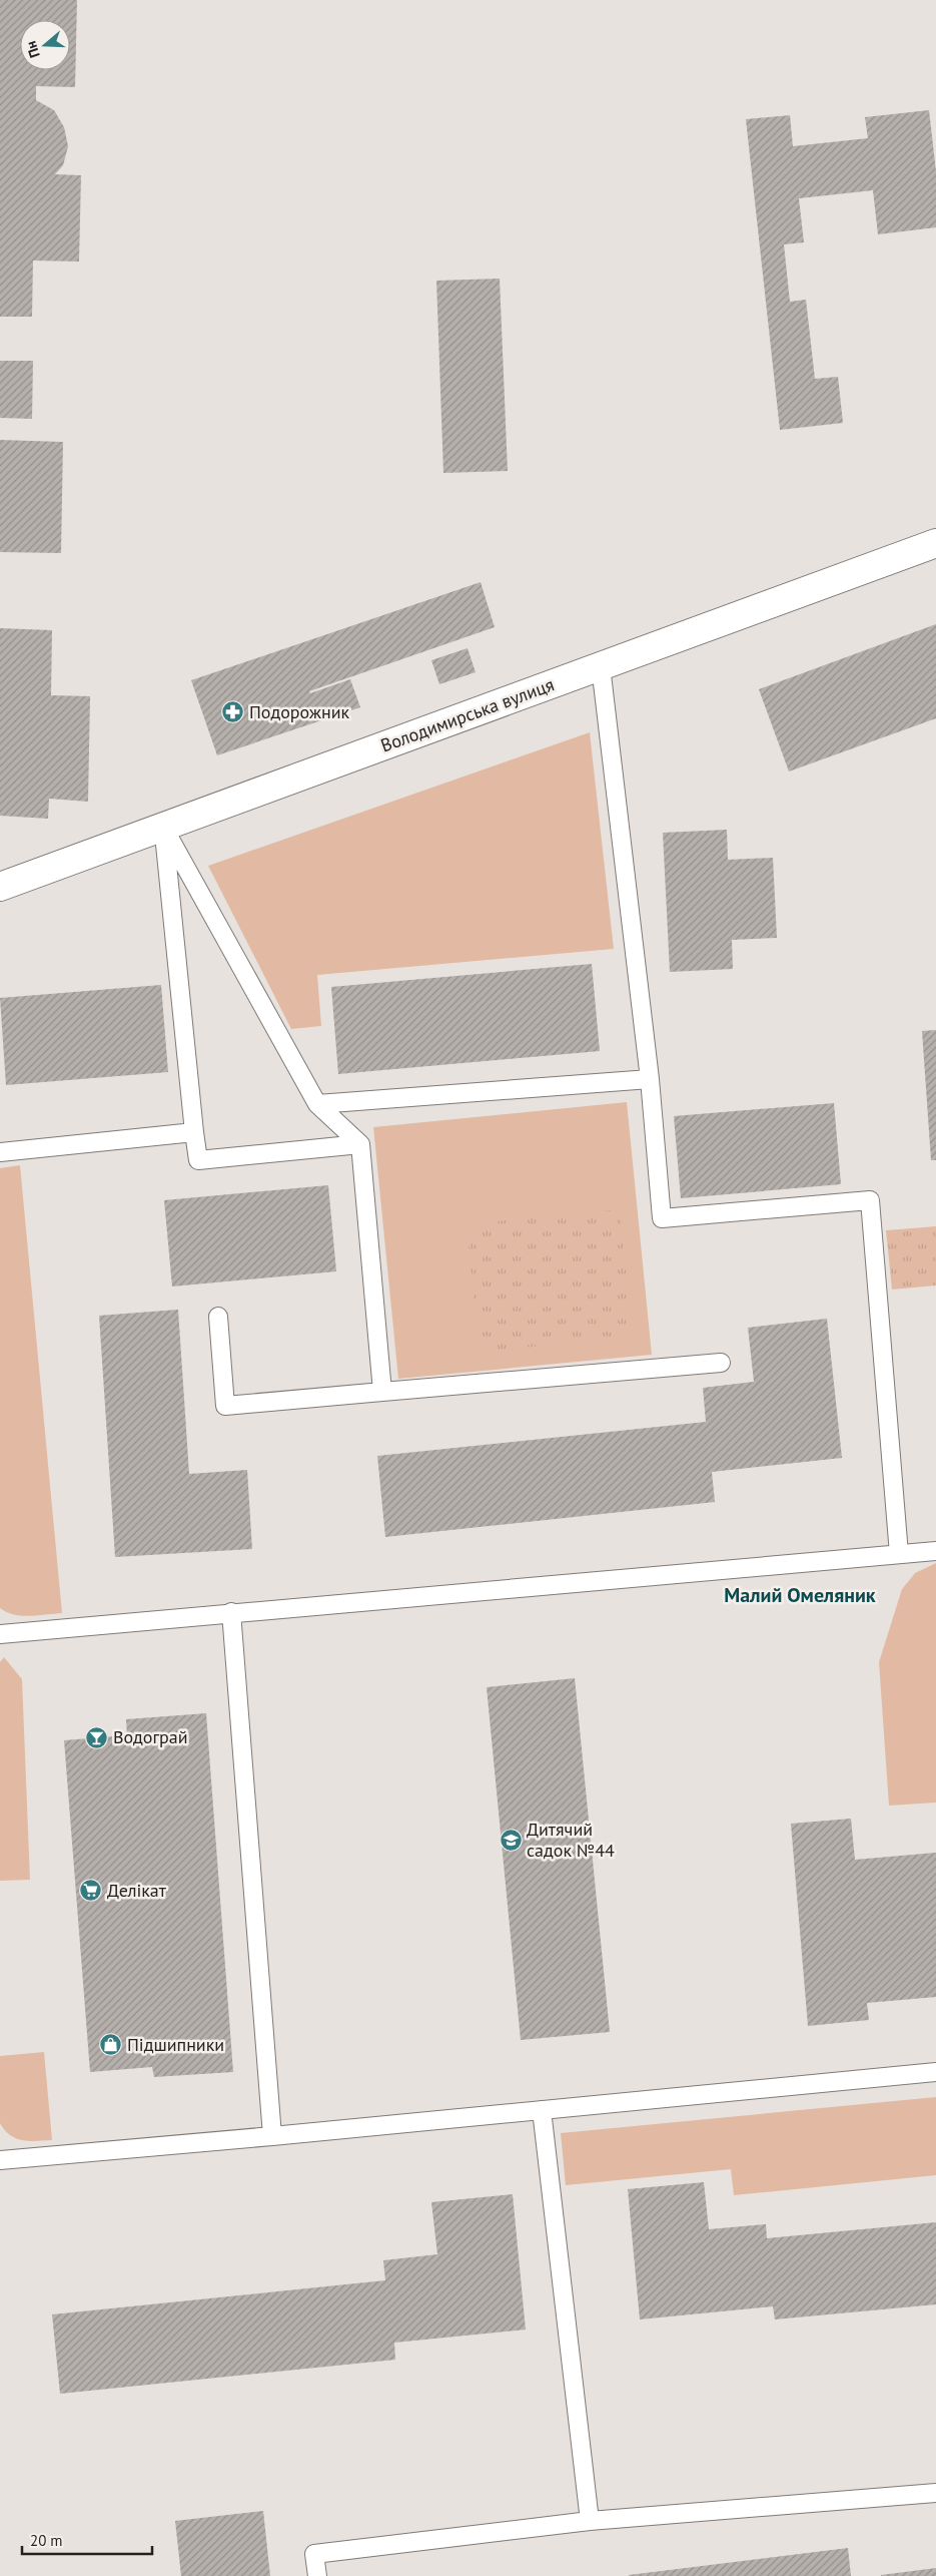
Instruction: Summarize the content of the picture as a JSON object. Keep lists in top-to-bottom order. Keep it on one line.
{"streets":{"street":["Володимирська вулиця"]},"districts":["Малий Омеляник"],"places":{"pharmacy":["Подорожник"],"bar":["Водограй"],"school or university":["Дитячий садок №44"],"supermarket":["Делікат"],"shop":["Підшипники"]},"scale_bar":"20 m","north":"left"}
